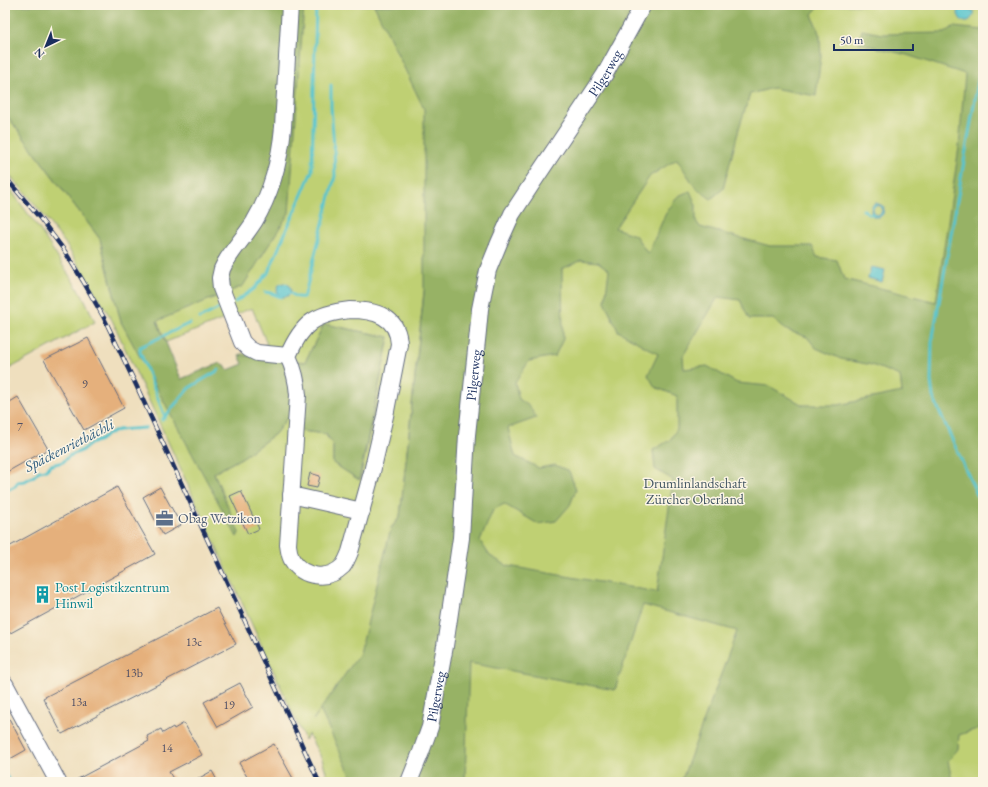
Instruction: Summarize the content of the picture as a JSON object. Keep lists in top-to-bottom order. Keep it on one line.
{"streets":{"street":["Pilgerweg"]},"water":["Späckenrietbächli"],"parks":["Drumlinlandschaft Zürcher Oberland"],"places":{"office":["Obag Wetzikon"],"building":["Post Logistikzentrum Hinwil"]},"house_numbers":["9","7","13c","13b","13a","19","14"],"scale_bar":"50 m","north":"bottom left"}
